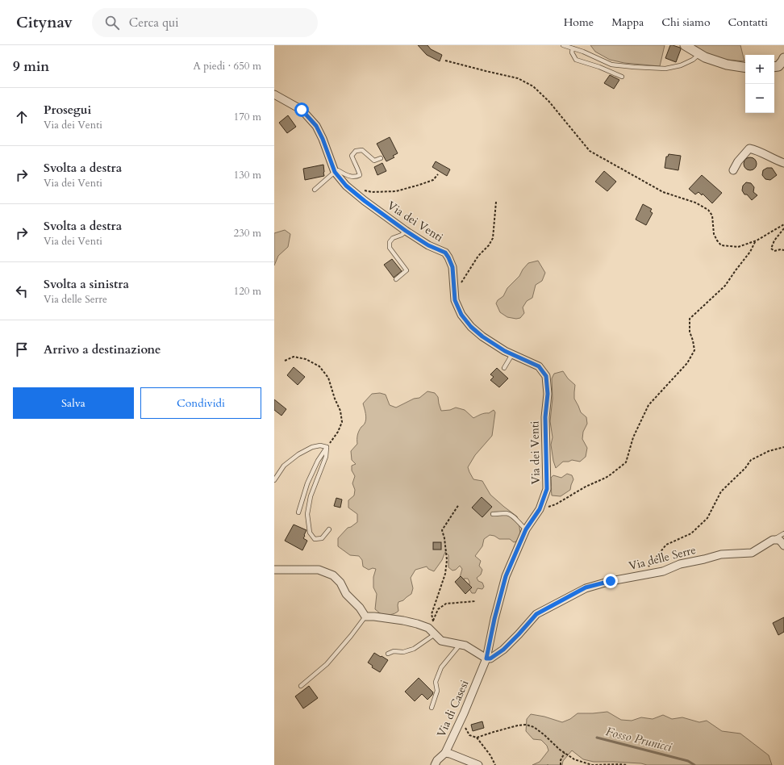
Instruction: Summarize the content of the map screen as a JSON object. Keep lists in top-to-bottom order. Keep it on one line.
{"streets":{"street":["Via dei Venti","Via delle Serre","Via di Casesi"]},"crossings":[["Via dei Venti","Via delle Serre"],["Via dei Venti","Via di Casesi"],["Via delle Serre","Via di Casesi"]],"water":["Fosso Prunicci"],"page":{"header":"Citynav","search":"Cerca qui","nav":["Home","Mappa","Chi siamo","Contatti"],"heading":["9 min","A piedi · 650 m"],"map_buttons":["+","−"],"list":[["Prosegui","Via dei Venti","170 m"],["Svolta a destra","Via dei Venti","130 m"],["Svolta a destra","Via dei Venti","230 m"],["Svolta a sinistra","Via delle Serre","120 m"],"Arrivo a destinazione"],"buttons":["Salva","Condividi"]}}
